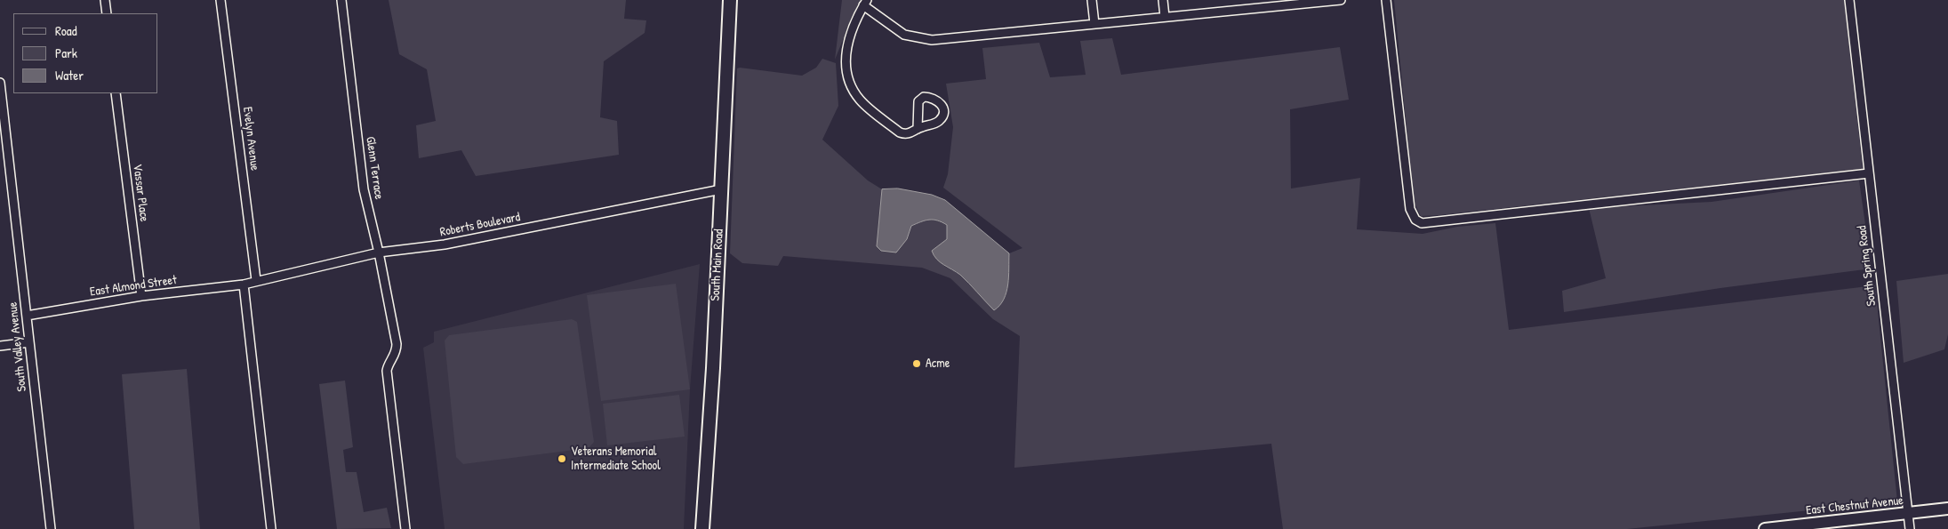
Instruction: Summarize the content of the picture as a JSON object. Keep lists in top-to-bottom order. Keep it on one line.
{"streets":{"main road":["South Main Road"],"street":["Evelyn Avenue","Glenn Terrace","Vassar Place","Roberts Boulevard","South Spring Road","East Almond Street","South Valley Avenue","East Chestnut Avenue"]},"crossings":[["Evelyn Avenue","Roberts Boulevard"],["Glenn Terrace","Roberts Boulevard"],["Vassar Place","East Almond Street"],["Roberts Boulevard","South Main Road"],["Roberts Boulevard","East Almond Street"],["South Spring Road","East Chestnut Avenue"],["East Almond Street","South Valley Avenue"]],"places":["Acme","Veterans Memorial Intermediate School"],"legend":["Road","Park","Water"]}
